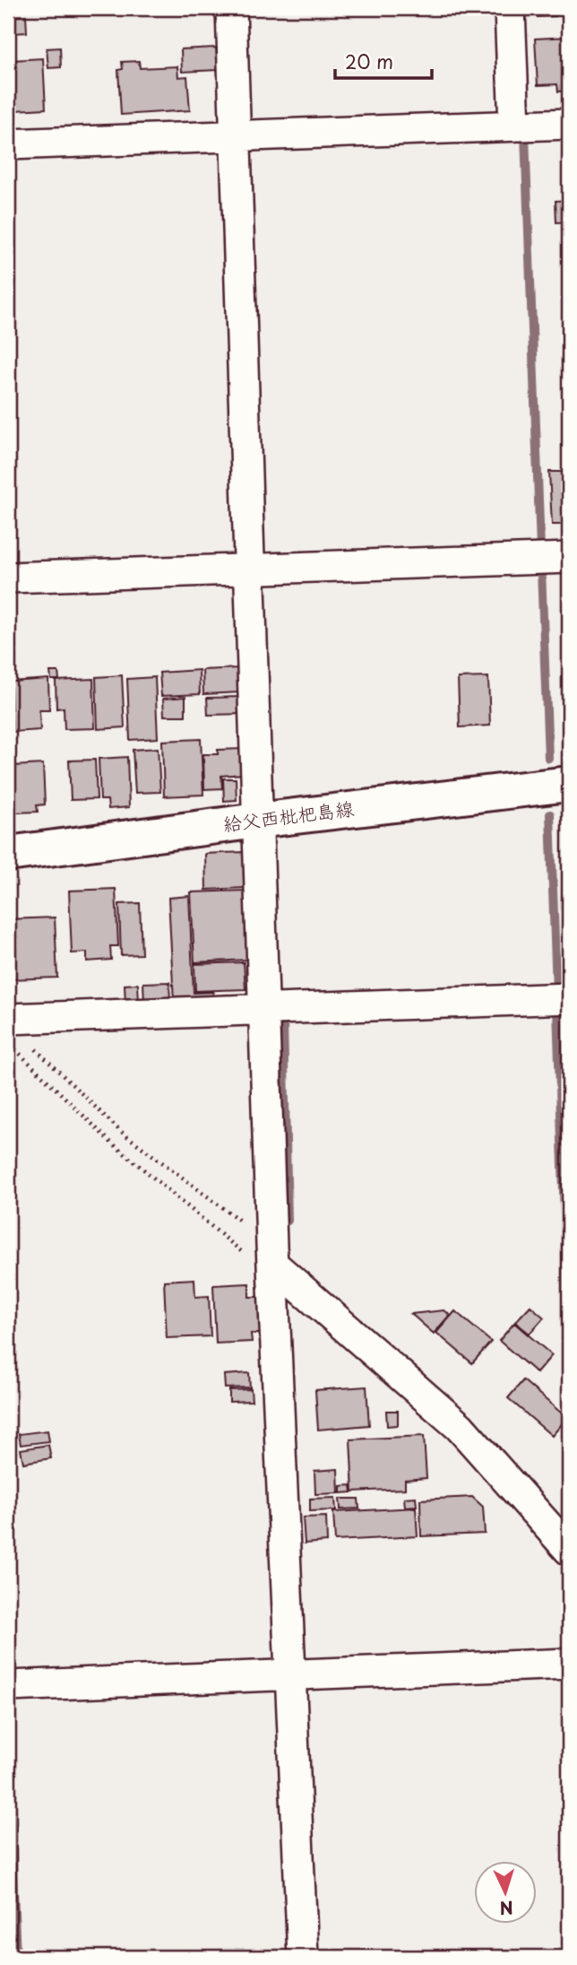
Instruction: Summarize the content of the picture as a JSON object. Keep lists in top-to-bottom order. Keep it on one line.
{"streets":{"main road":["給父西枇杷島線"]},"scale_bar":"20 m","north":"bottom"}
